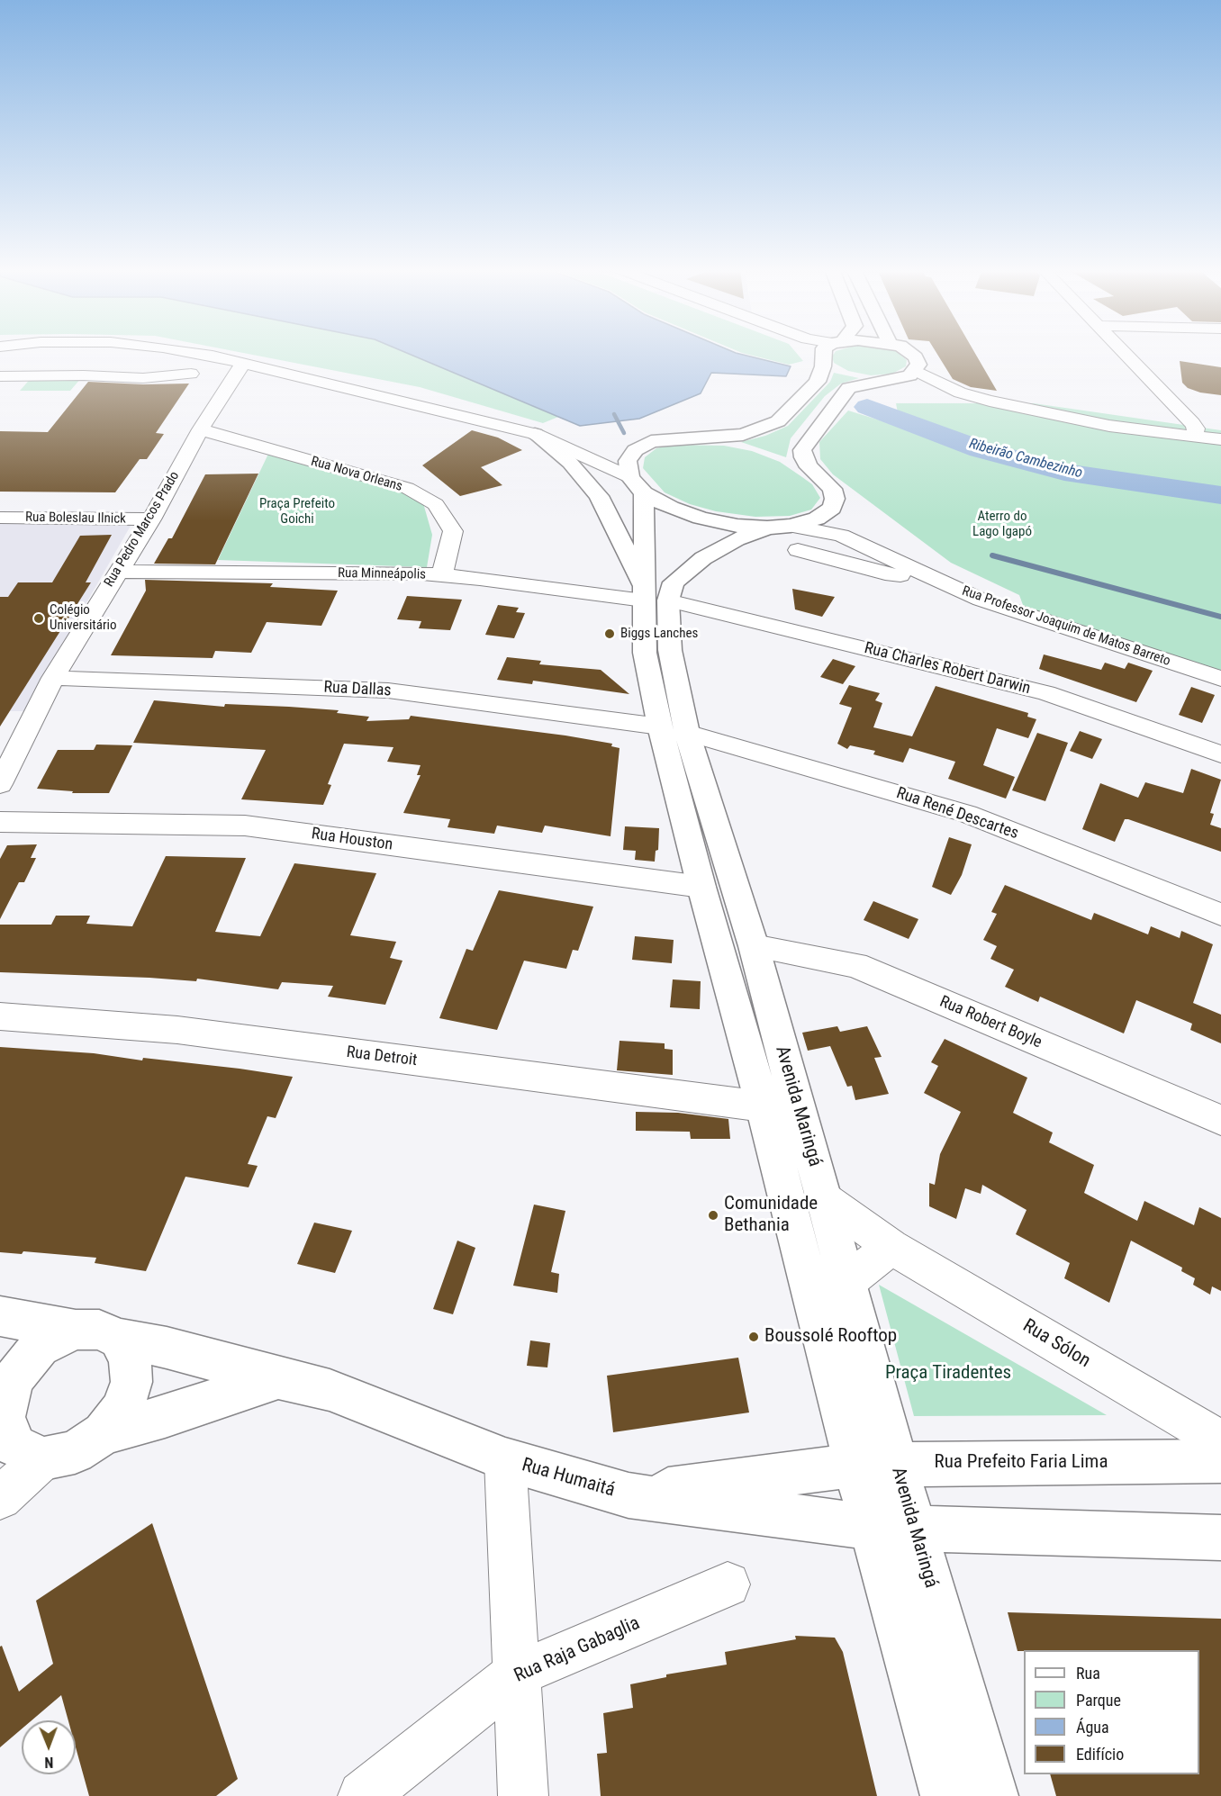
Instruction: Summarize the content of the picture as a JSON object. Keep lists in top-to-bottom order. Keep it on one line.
{"streets":{"main road":["Avenida Maringá","Rua Prefeito Faria Lima","Rua Humaitá"],"street":["Rua Nova Orleans","Rua Boleslau Ilnick","Rua Pedro Marcos Prado","Rua Minneápolis","Rua Professor Joaquim de Matos Barreto","Rua Charles Robert Darwin","Rua Dallas","Rua René Descartes","Rua Houston","Rua Robert Boyle","Rua Detroit","Rua Sólon","Rua Raja Gabaglia"]},"crossings":[["Rua Nova Orleans","Rua Pedro Marcos Prado"],["Rua Nova Orleans","Rua Minneápolis"],["Rua Boleslau Ilnick","Rua Pedro Marcos Prado"],["Rua Pedro Marcos Prado","Rua Minneápolis"],["Rua Pedro Marcos Prado","Rua Dallas"],["Rua Minneápolis","Rua Charles Robert Darwin"],["Rua Minneápolis","Avenida Maringá"],["Rua Professor Joaquim de Matos Barreto","Avenida Maringá"],["Rua Charles Robert Darwin","Avenida Maringá"],["Rua Dallas","Rua René Descartes"],["Rua Dallas","Avenida Maringá"],["Rua René Descartes","Avenida Maringá"],["Rua Houston","Avenida Maringá"],["Rua Robert Boyle","Avenida Maringá"],["Rua Detroit","Avenida Maringá"],["Avenida Maringá","Rua Sólon"],["Avenida Maringá","Rua Prefeito Faria Lima"],["Avenida Maringá","Rua Humaitá"],["Rua Prefeito Faria Lima","Rua Humaitá"]],"water":["Ribeirão Cambezinho"],"parks":["Praça Prefeito Goichi","Aterro do Lago Igapó","Praça Tiradentes"],"places":["Colégio Universitário","Biggs Lanches","Comunidade Bethania","Boussolé Rooftop"],"legend":["Rua","Parque","Água","Edifício"],"north":"bottom"}
